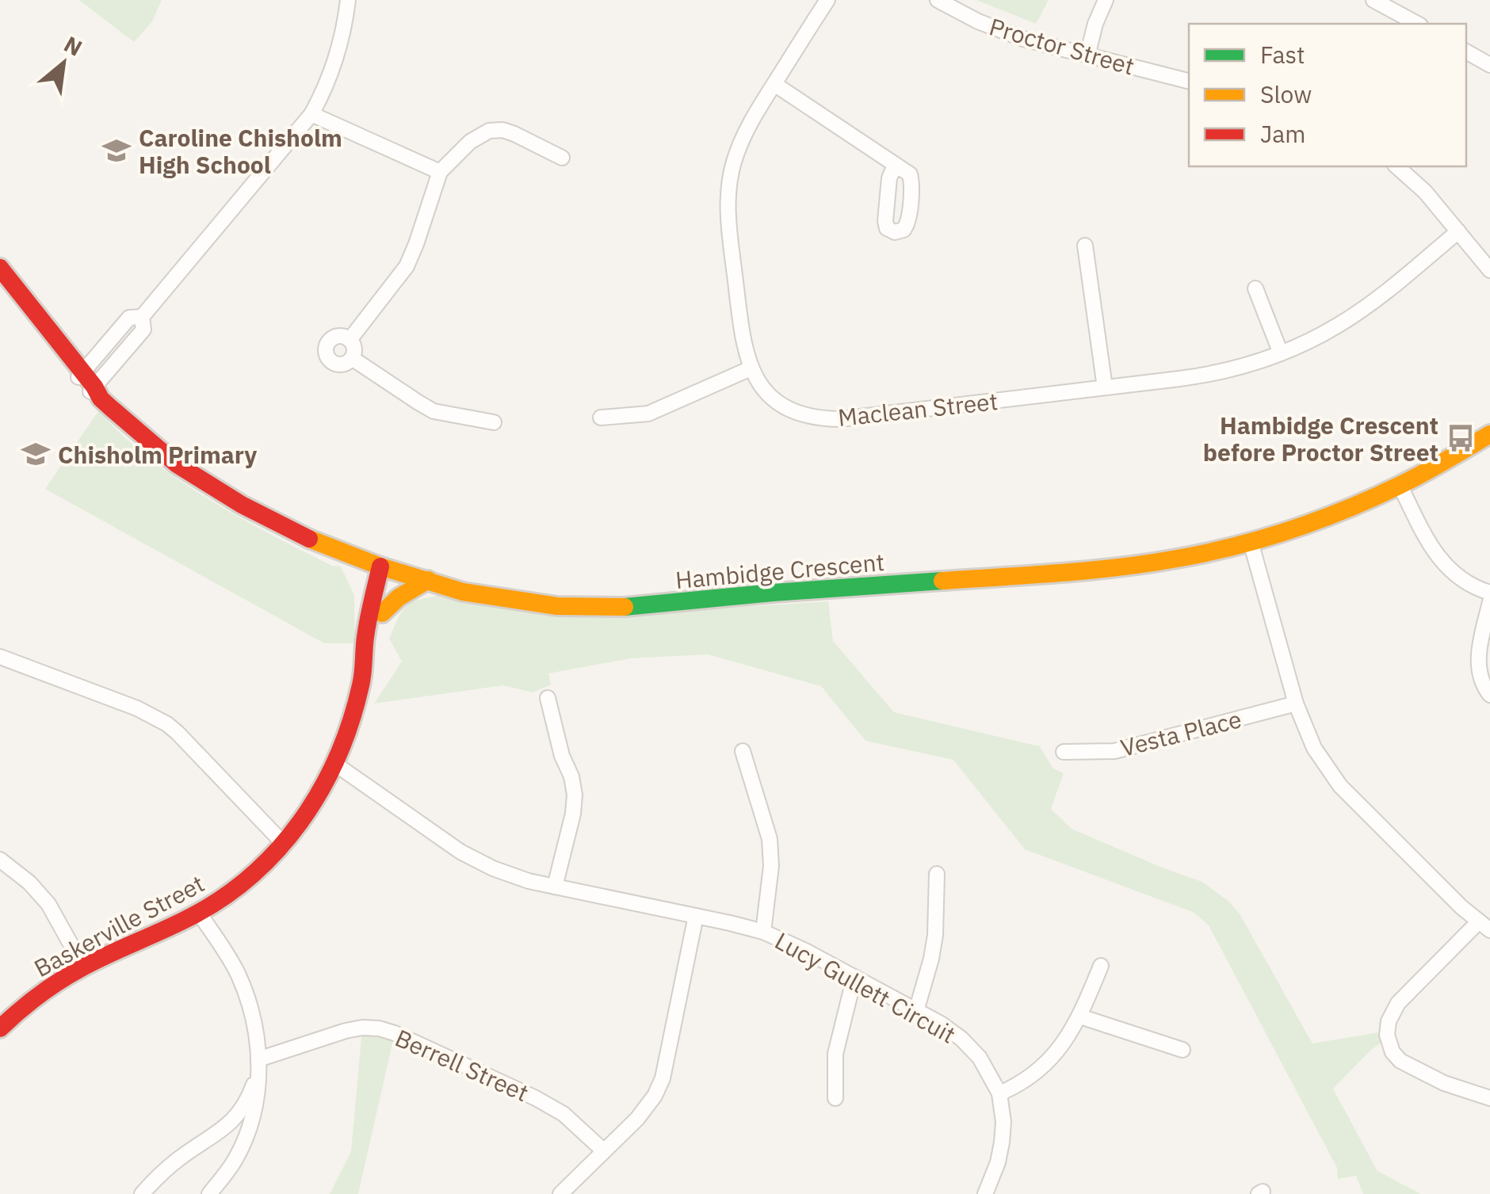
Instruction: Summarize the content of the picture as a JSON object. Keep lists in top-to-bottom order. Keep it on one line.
{"streets":{"street":["Proctor Street","Maclean Street","Hambidge Crescent","Vesta Place","Baskerville Street","Lucy Gullett Circuit","Berrell Street"]},"crossings":[["Hambidge Crescent","Baskerville Street"],["Baskerville Street","Lucy Gullett Circuit"]],"places":{"school or university":["Caroline Chisholm High School","Chisholm Primary"],"bus stop":["Hambidge Crescent before Proctor Street"]},"legend":["Fast","Slow","Jam"],"north":"top right"}
